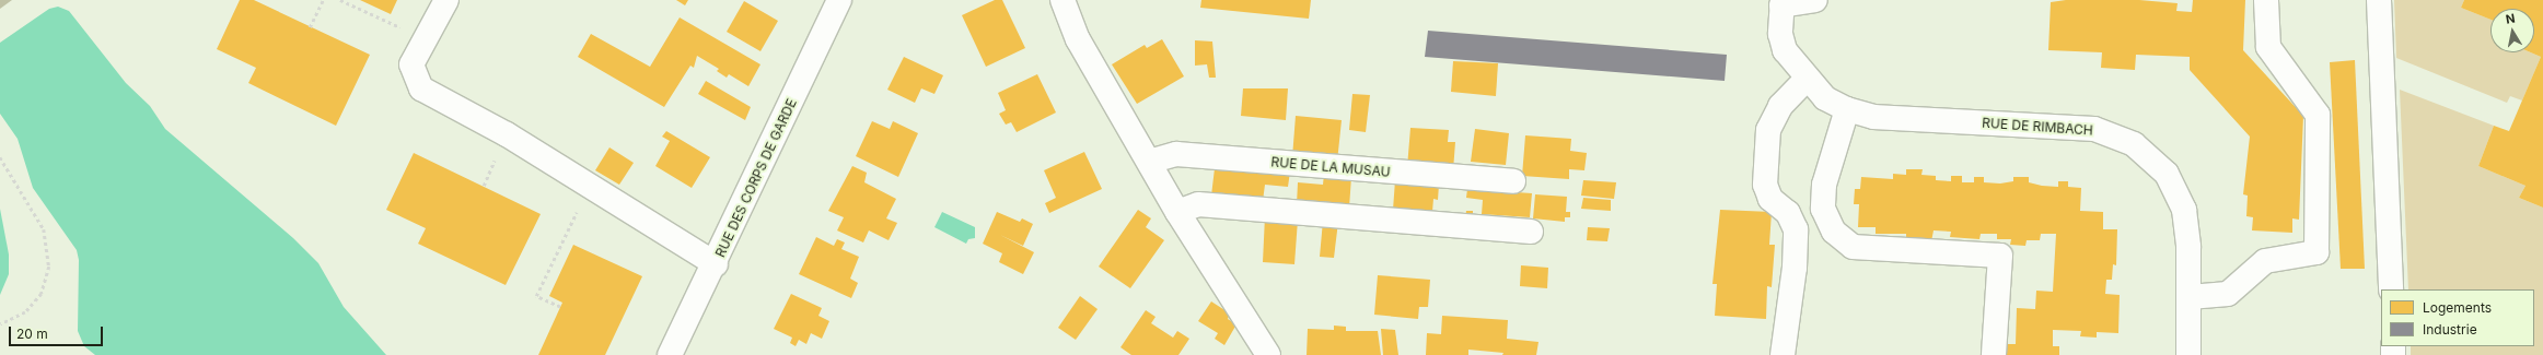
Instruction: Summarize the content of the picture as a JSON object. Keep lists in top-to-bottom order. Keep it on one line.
{"streets":{"street":["RUE DE RIMBACH","RUE DE LA MUSAU","RUE DES CORPS DE GARDE"]},"legend":["Logements","Industrie"],"scale_bar":"20 m","north":"top"}
